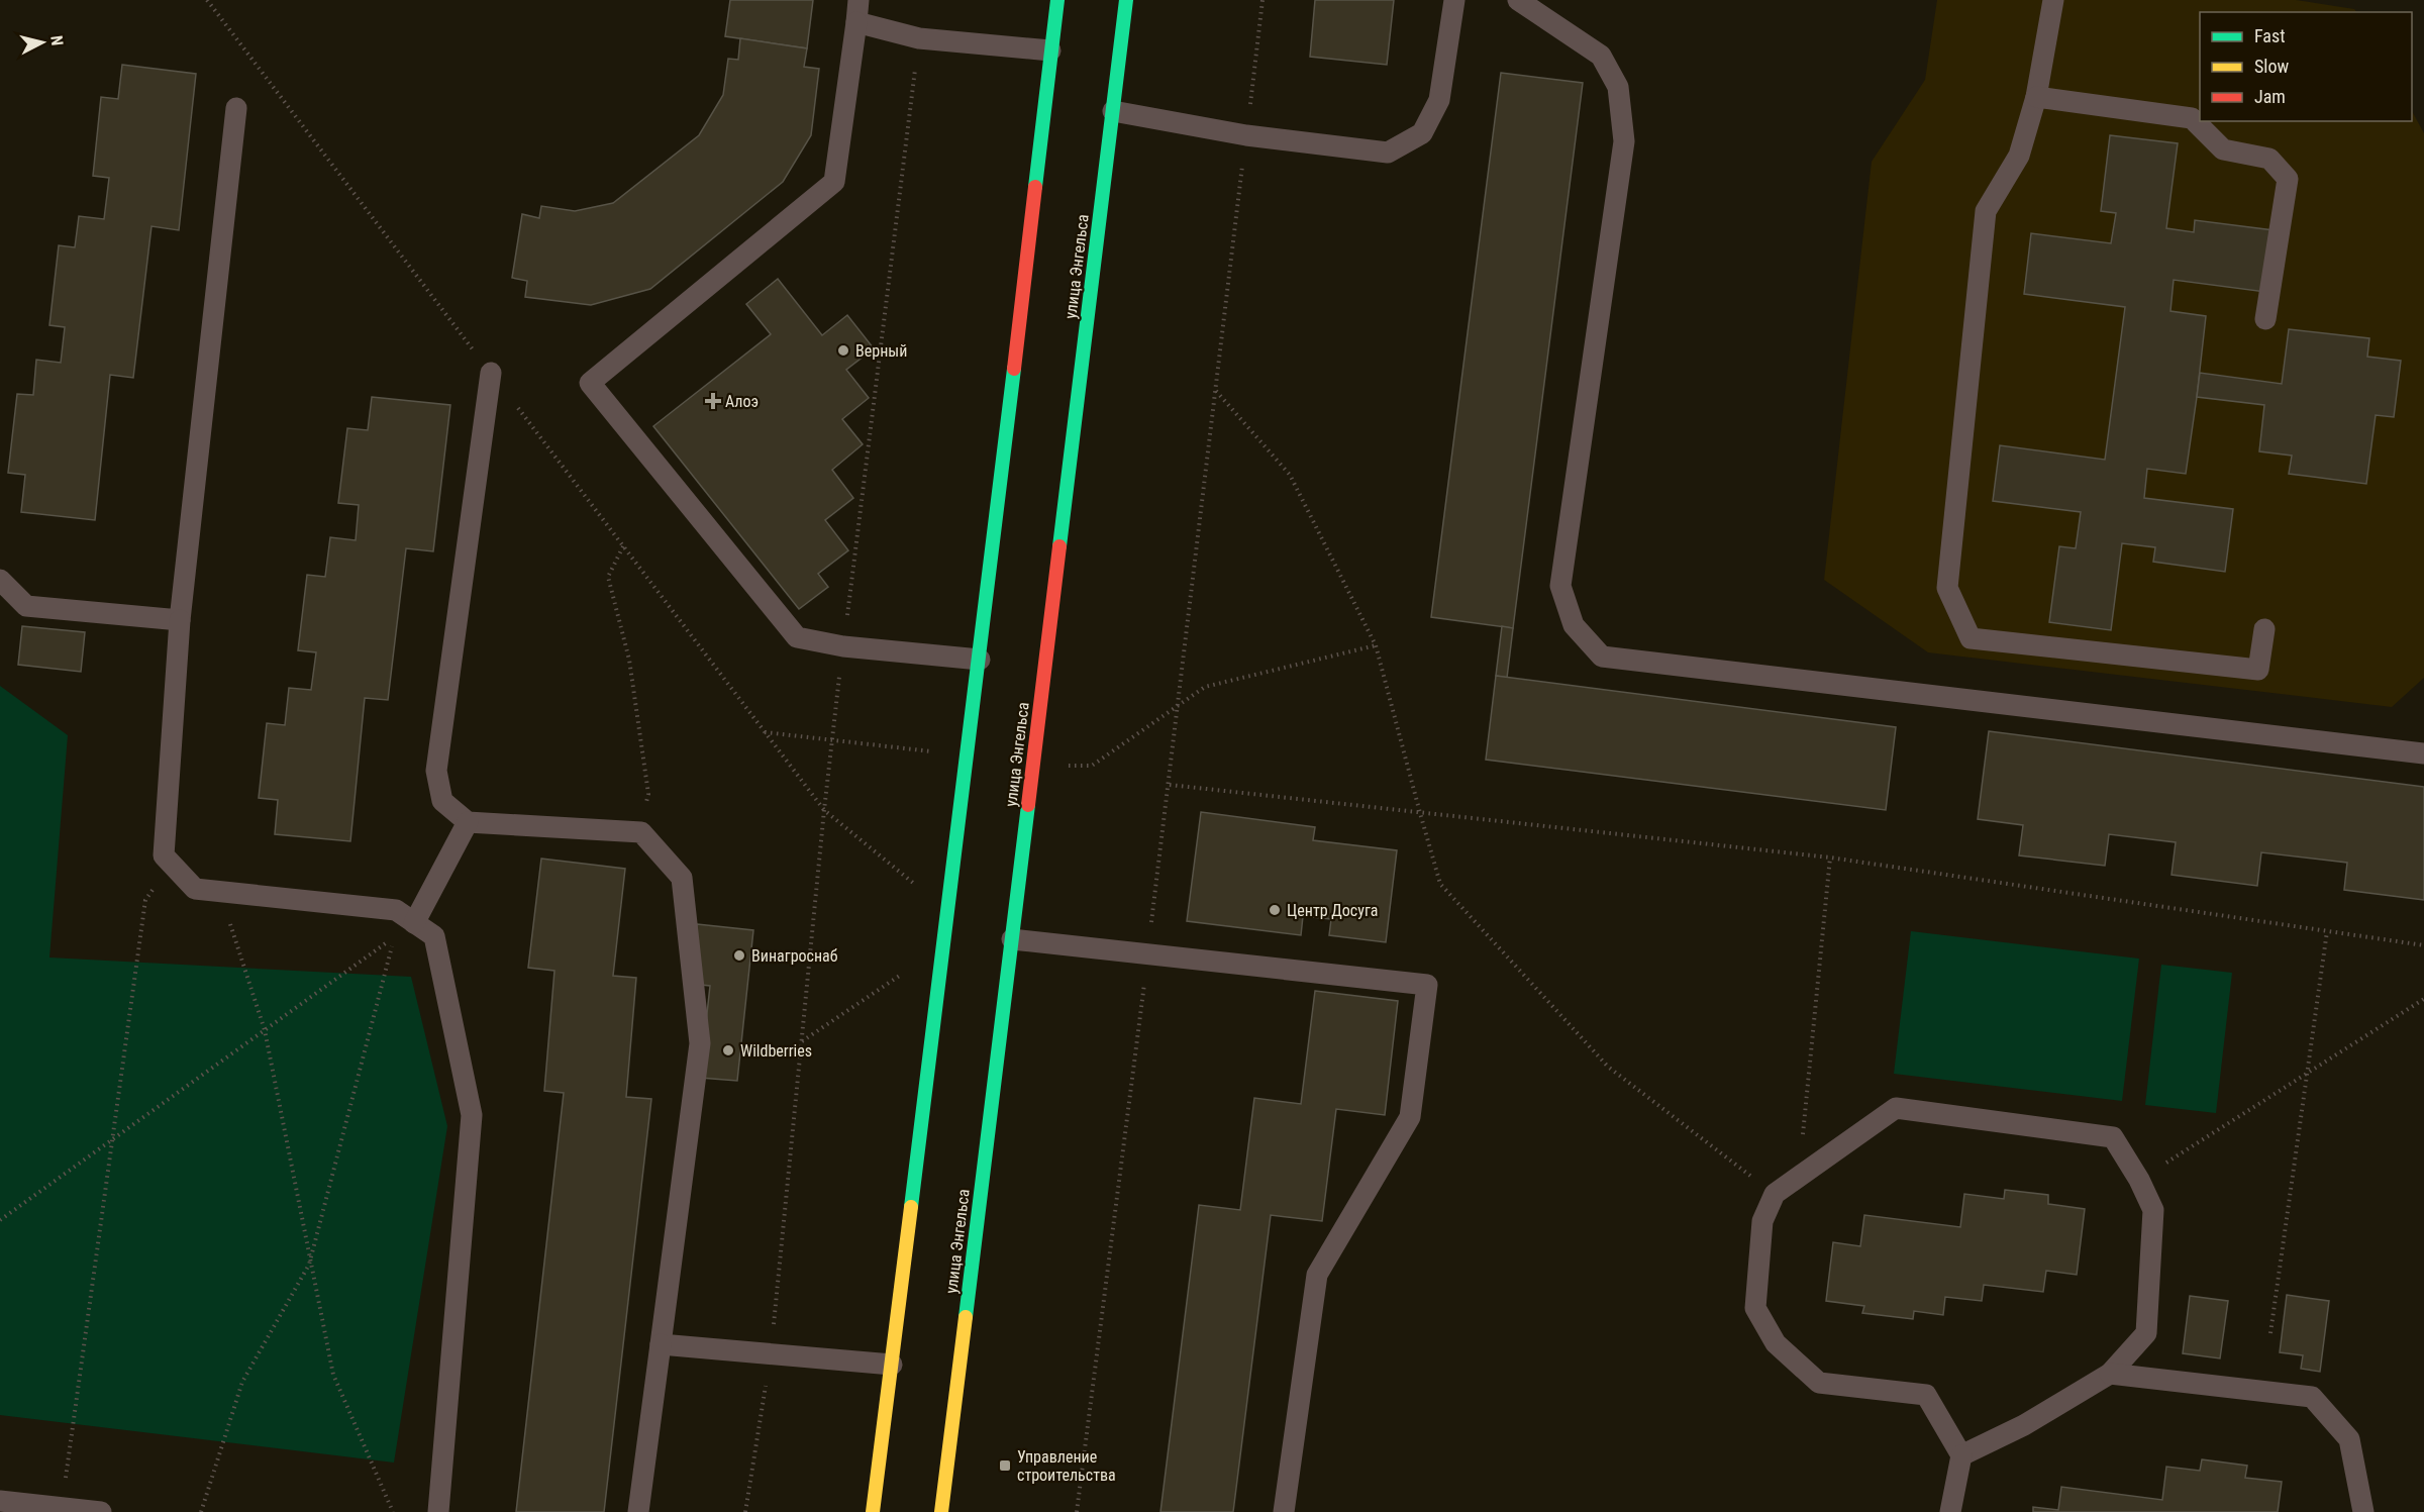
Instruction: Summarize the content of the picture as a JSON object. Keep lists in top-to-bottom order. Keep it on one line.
{"streets":{"main road":["улица Энгельса"]},"places":{"other":["Верный","Центр Досуга","Винагроснаб","Wildberries"],"health":["Алоэ"],"transit":["Управление строительства"]},"legend":["Fast","Slow","Jam"],"north":"right"}
